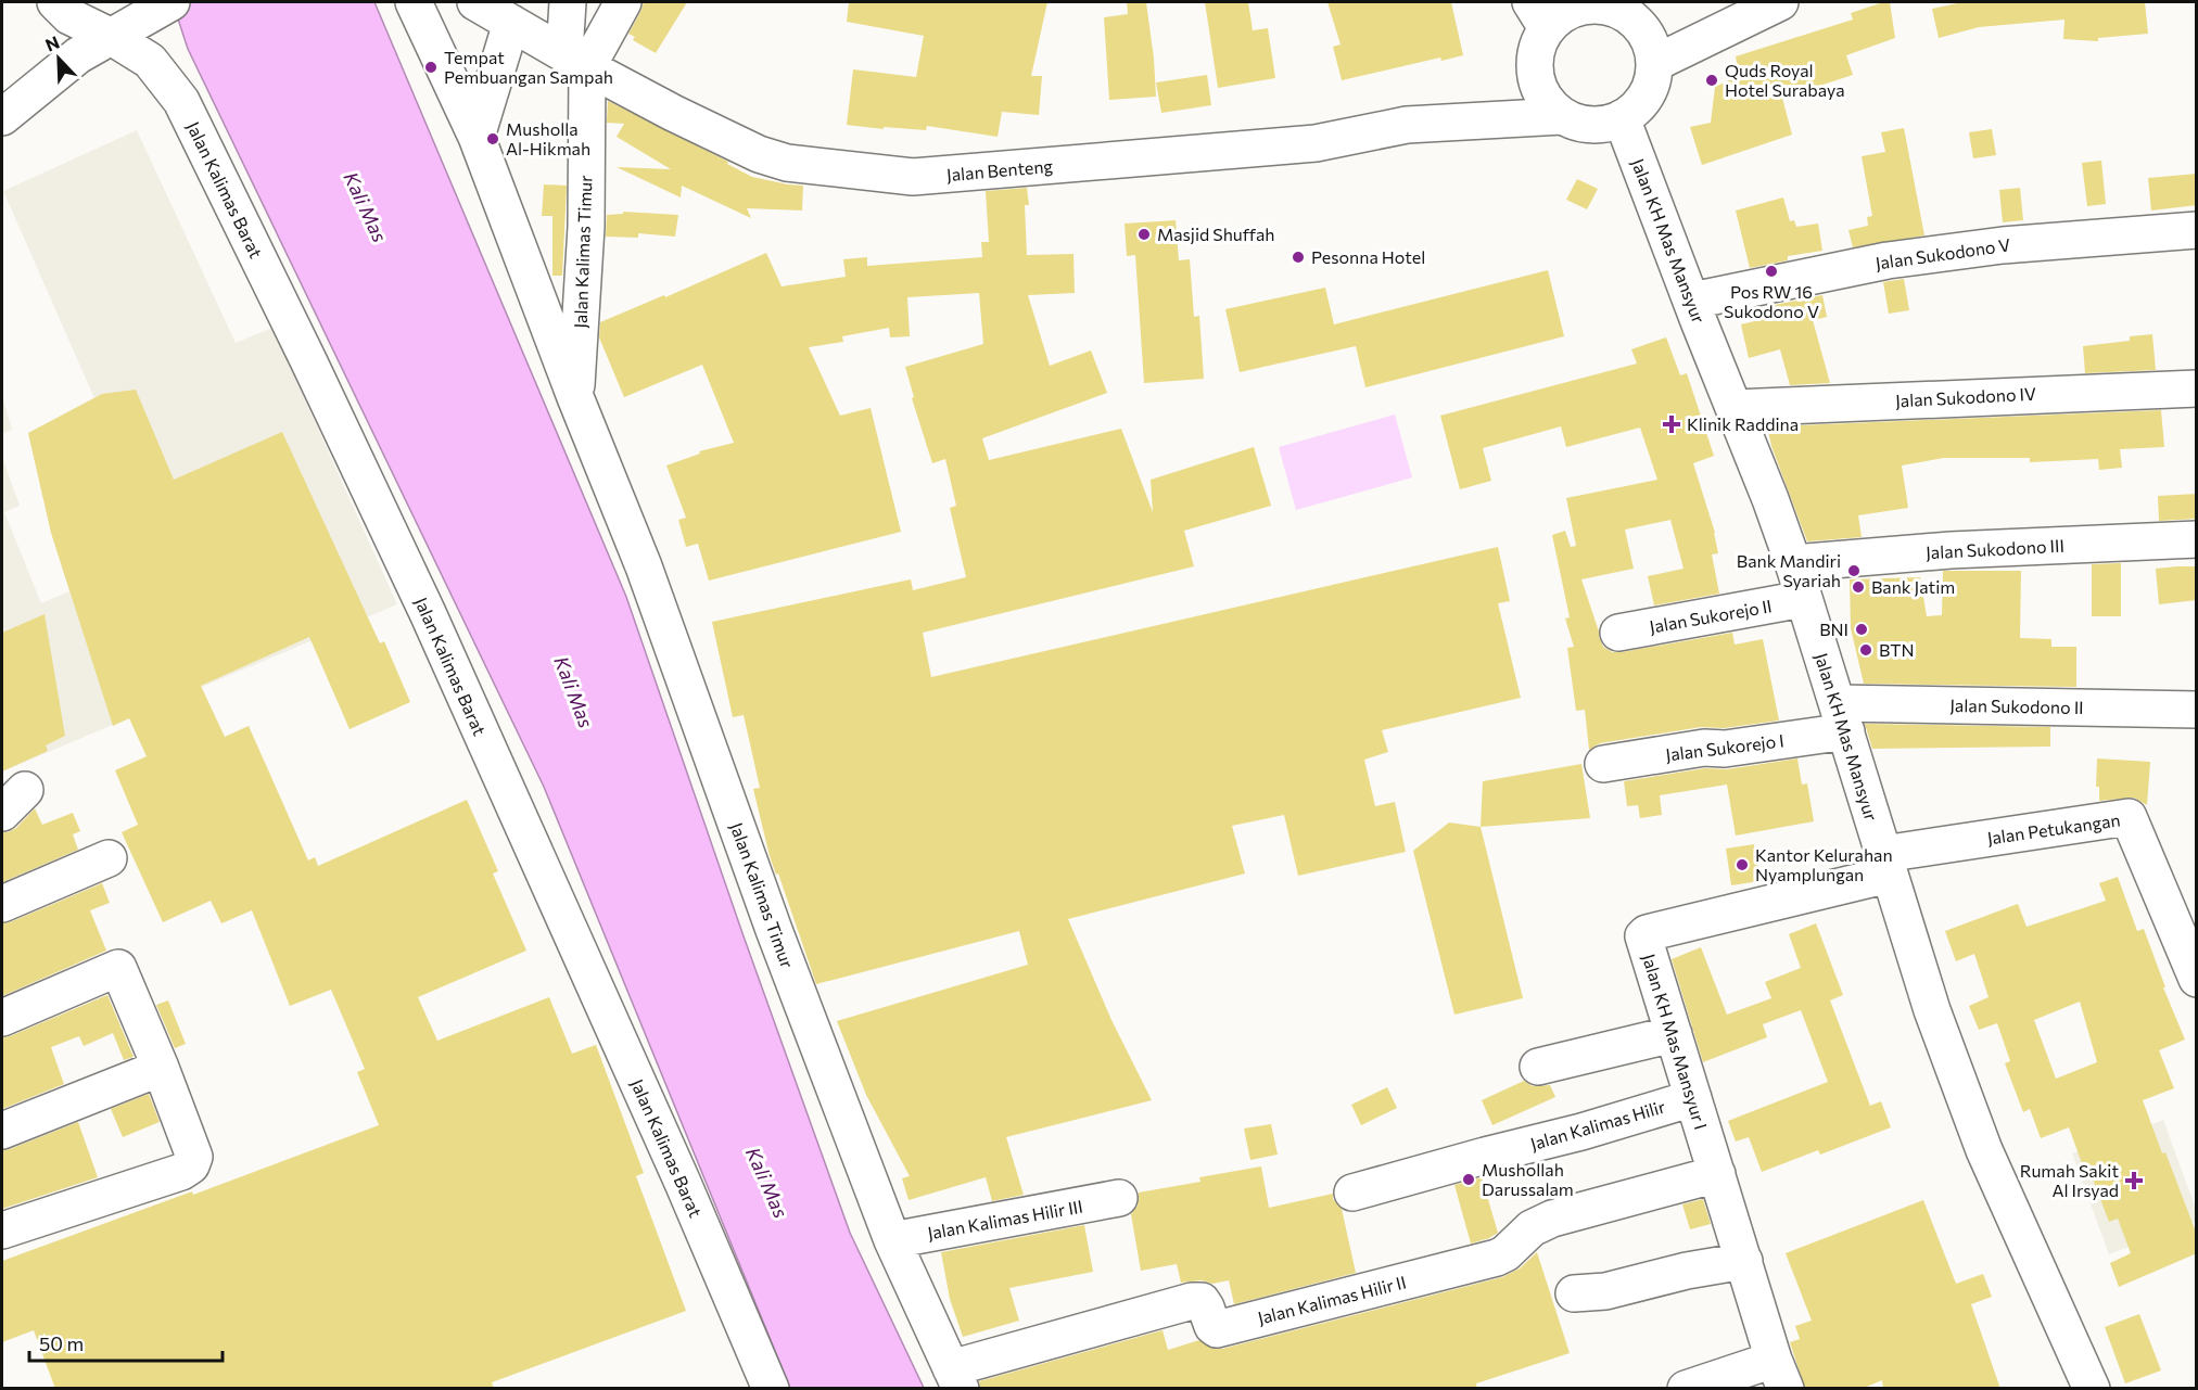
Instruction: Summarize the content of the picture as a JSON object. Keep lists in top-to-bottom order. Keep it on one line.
{"streets":{"main road":["Jalan Benteng","Jalan Kalimas Barat","Jalan KH Mas Mansyur","Jalan Kalimas Timur","Jalan Sukodono V","Jalan Sukodono IV","Jalan Sukodono III","Jalan Sukorejo II","Jalan Sukodono II","Jalan Sukorejo I","Jalan Petukangan","Jalan KH Mas Mansyur I","Jalan Kalimas Hilir","Jalan Kalimas Hilir III","Jalan Kalimas Hilir II"]},"crossings":[["Jalan Benteng","Jalan KH Mas Mansyur"],["Jalan Benteng","Jalan Kalimas Timur"],["Jalan KH Mas Mansyur","Jalan Sukodono V"],["Jalan KH Mas Mansyur","Jalan Sukodono IV"],["Jalan KH Mas Mansyur","Jalan Sukodono III"],["Jalan KH Mas Mansyur","Jalan Sukorejo II"],["Jalan KH Mas Mansyur","Jalan Sukodono II"],["Jalan KH Mas Mansyur","Jalan Sukorejo I"],["Jalan KH Mas Mansyur","Jalan Petukangan"],["Jalan KH Mas Mansyur","Jalan KH Mas Mansyur I"],["Jalan Kalimas Timur","Jalan Kalimas Hilir III"],["Jalan Kalimas Timur","Jalan Kalimas Hilir II"],["Jalan Sukodono II","Jalan Sukorejo I"],["Jalan Petukangan","Jalan KH Mas Mansyur I"],["Jalan KH Mas Mansyur I","Jalan Kalimas Hilir"],["Jalan KH Mas Mansyur I","Jalan Kalimas Hilir II"]],"water":["Kali Mas"],"places":{"other":["Tempat Pembuangan Sampah","Quds Royal Hotel Surabaya","Musholla Al-Hikmah","Masjid Shuffah","Pesonna Hotel","Pos RW 16 Sukodono V","Bank Mandiri Syariah","Bank Jatim","BNI","BTN","Kantor Kelurahan Nyamplungan","Mushollah Darussalam"],"health":["Klinik Raddina","Rumah Sakit Al Irsyad"]},"scale_bar":"50 m","north":"top left"}
